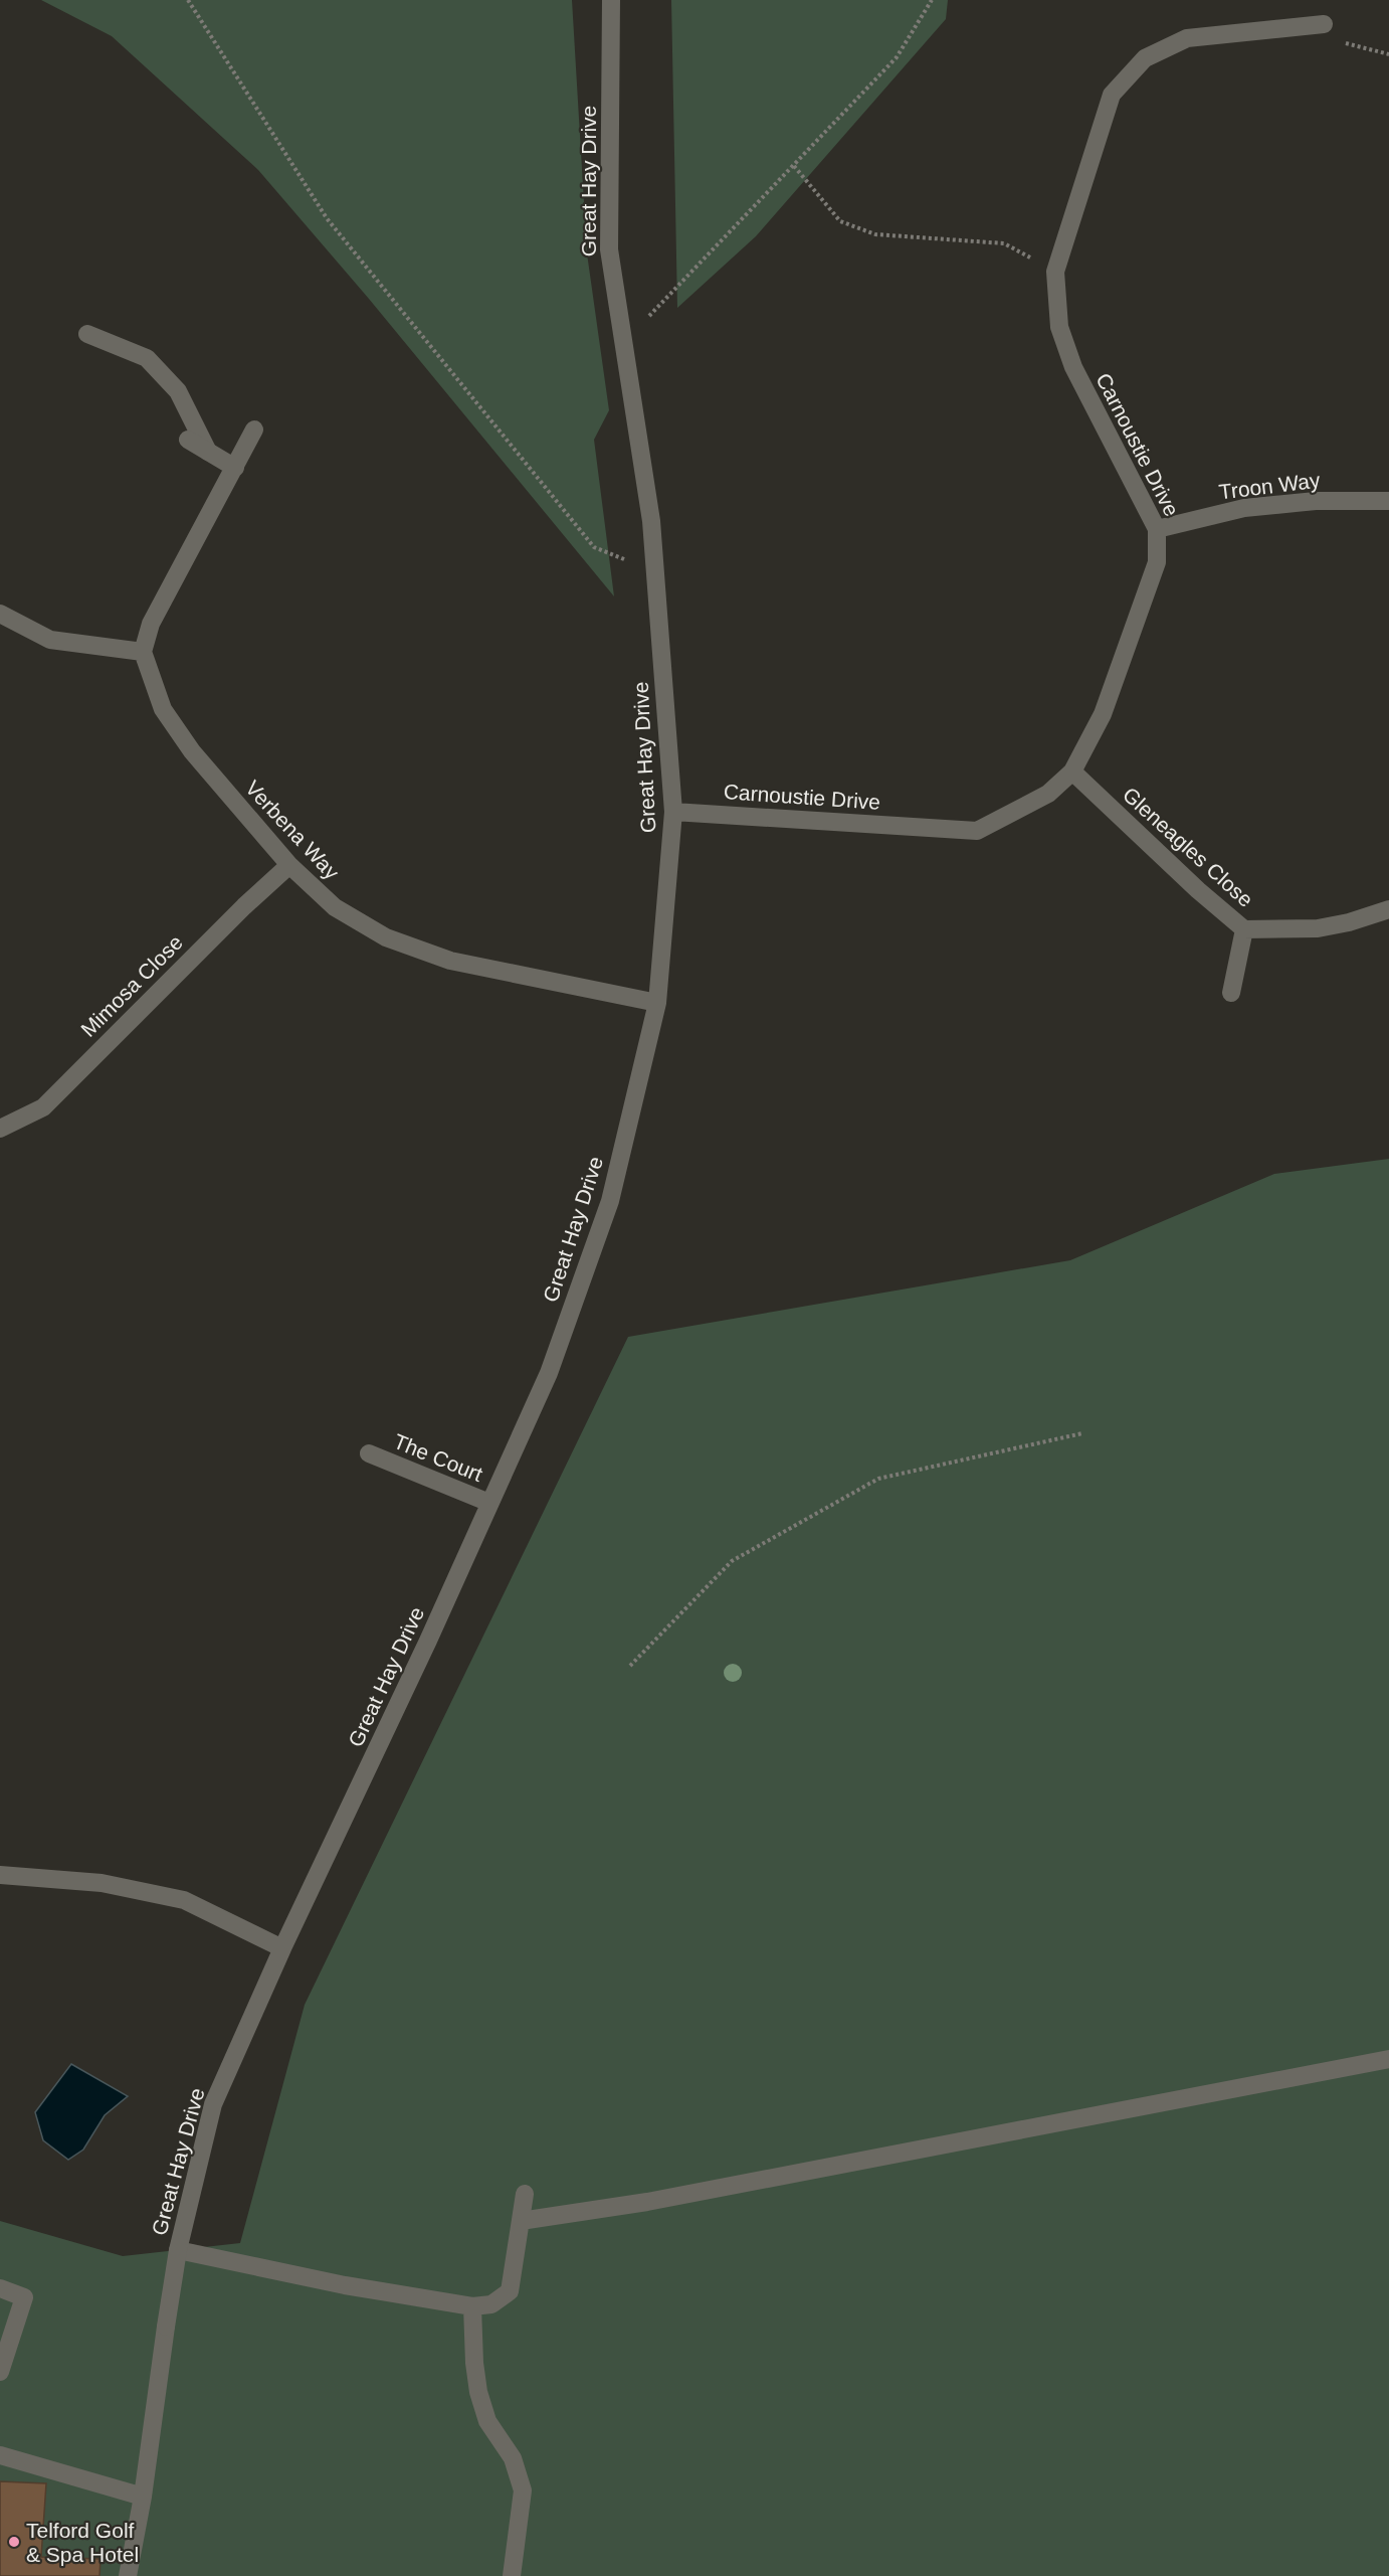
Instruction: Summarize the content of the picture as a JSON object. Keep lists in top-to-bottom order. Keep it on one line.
{"streets":{"street":["Great Hay Drive","Carnoustie Drive","Troon Way","Verbena Way","Gleneagles Close","Mimosa Close","The Court"]},"crossings":[["Great Hay Drive","Carnoustie Drive"],["Great Hay Drive","Verbena Way"],["Great Hay Drive","The Court"],["Carnoustie Drive","Troon Way"],["Carnoustie Drive","Gleneagles Close"],["Verbena Way","Mimosa Close"]],"places":["Telford Golf & Spa Hotel"]}
